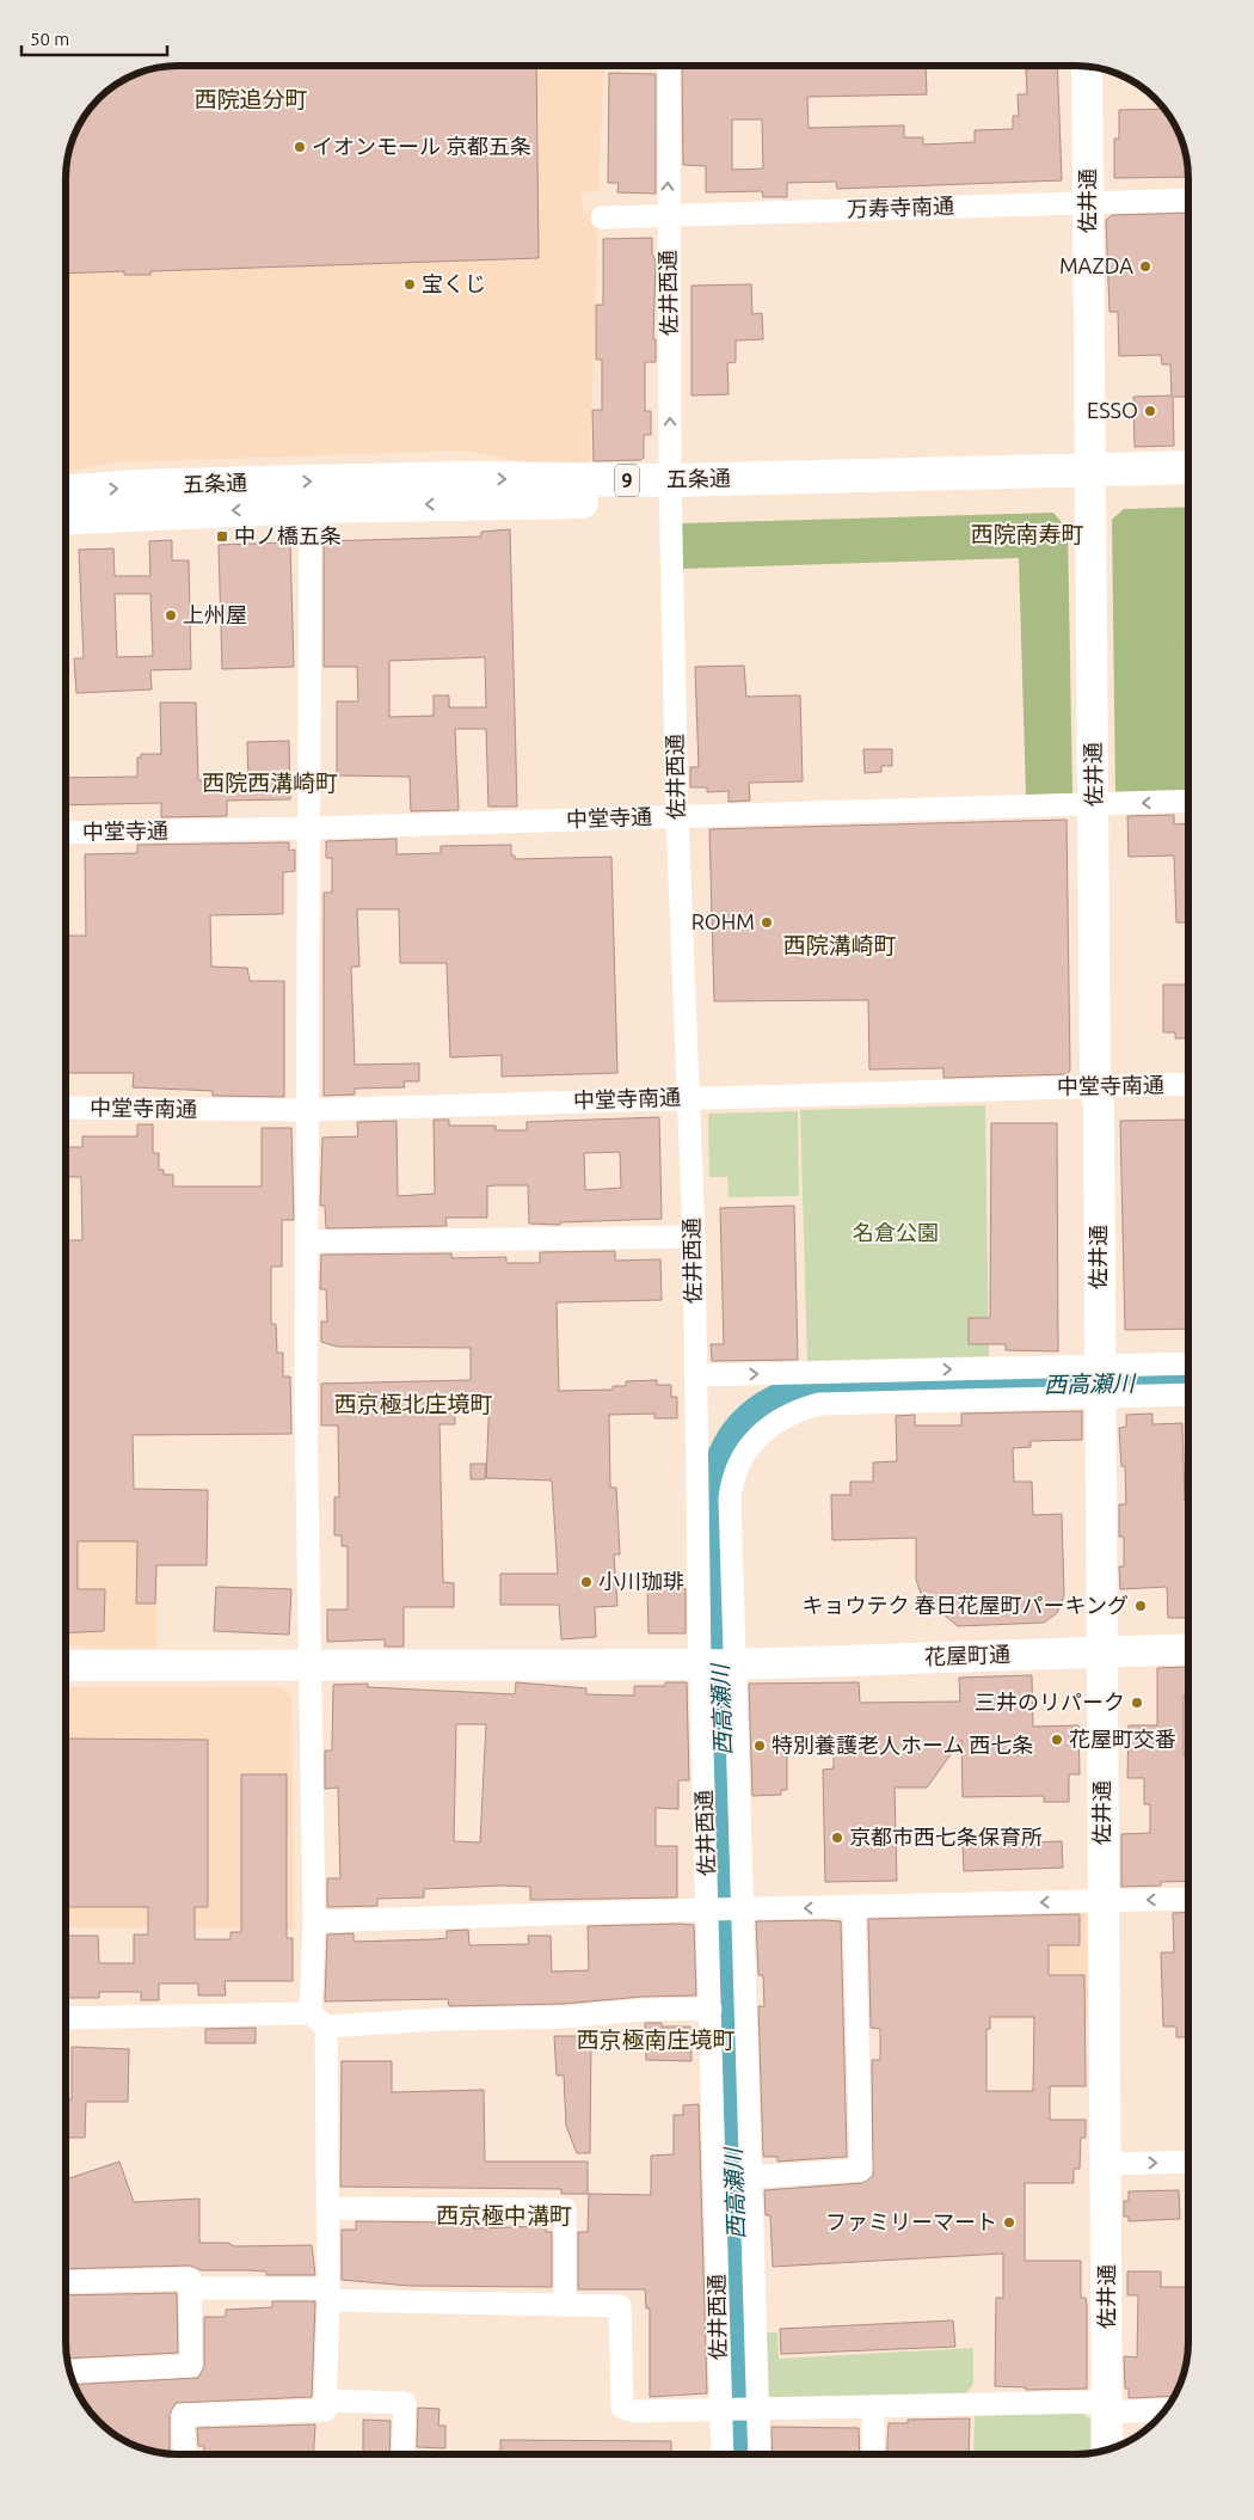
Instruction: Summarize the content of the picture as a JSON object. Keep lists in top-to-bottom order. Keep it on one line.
{"streets":{"highway":["五条通","9"],"street":["佐井通","万寿寺南通","佐井西通","中堂寺通","中堂寺南通","花屋町通"]},"crossings":[["佐井通","万寿寺南通"],["佐井通","五条通"],["佐井通","中堂寺通"],["佐井通","中堂寺南通"],["佐井通","花屋町通"],["万寿寺南通","佐井西通"],["佐井西通","五条通"],["佐井西通","中堂寺通"],["佐井西通","中堂寺南通"],["佐井西通","花屋町通"]],"districts":["西院追分町","西院南寿町","西院西溝崎町","西院溝崎町","西京極北庄境町","西京極南庄境町","西京極中溝町"],"water":["西高瀬川"],"parks":["名倉公園"],"places":{"other":["イオンモール 京都五条","MAZDA","宝くじ","ESSO","上州屋","ROHM","小川珈琲","キョウテク 春日花屋町パーキング","三井のリパーク","花屋町交番","特別養護老人ホーム 西七条","京都市西七条保育所","ファミリーマート"],"transit":["中ノ橋五条"]},"scale_bar":"50 m"}
